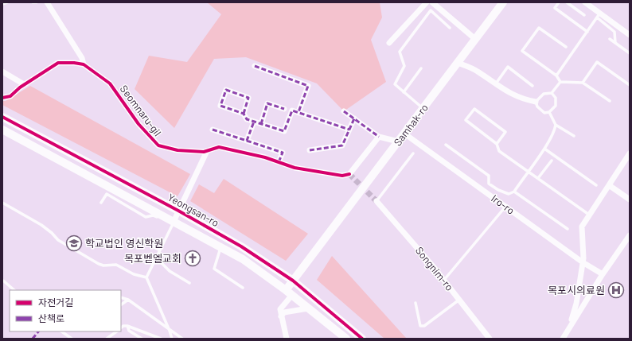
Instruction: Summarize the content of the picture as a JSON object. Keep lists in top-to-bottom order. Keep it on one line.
{"streets":{"street":["Seomnaru-gil","Samhak-ro","Iro-ro","Yeongsan-ro","Songnim-ro"]},"crossings":[["Samhak-ro","Iro-ro"],["Samhak-ro","Yeongsan-ro"]],"places":{"school or university":["학교법인 영신학원"],"church":["목포벧엘교회"],"hospital":["목포시의료원"]},"legend":["자전거길","산책로"]}
